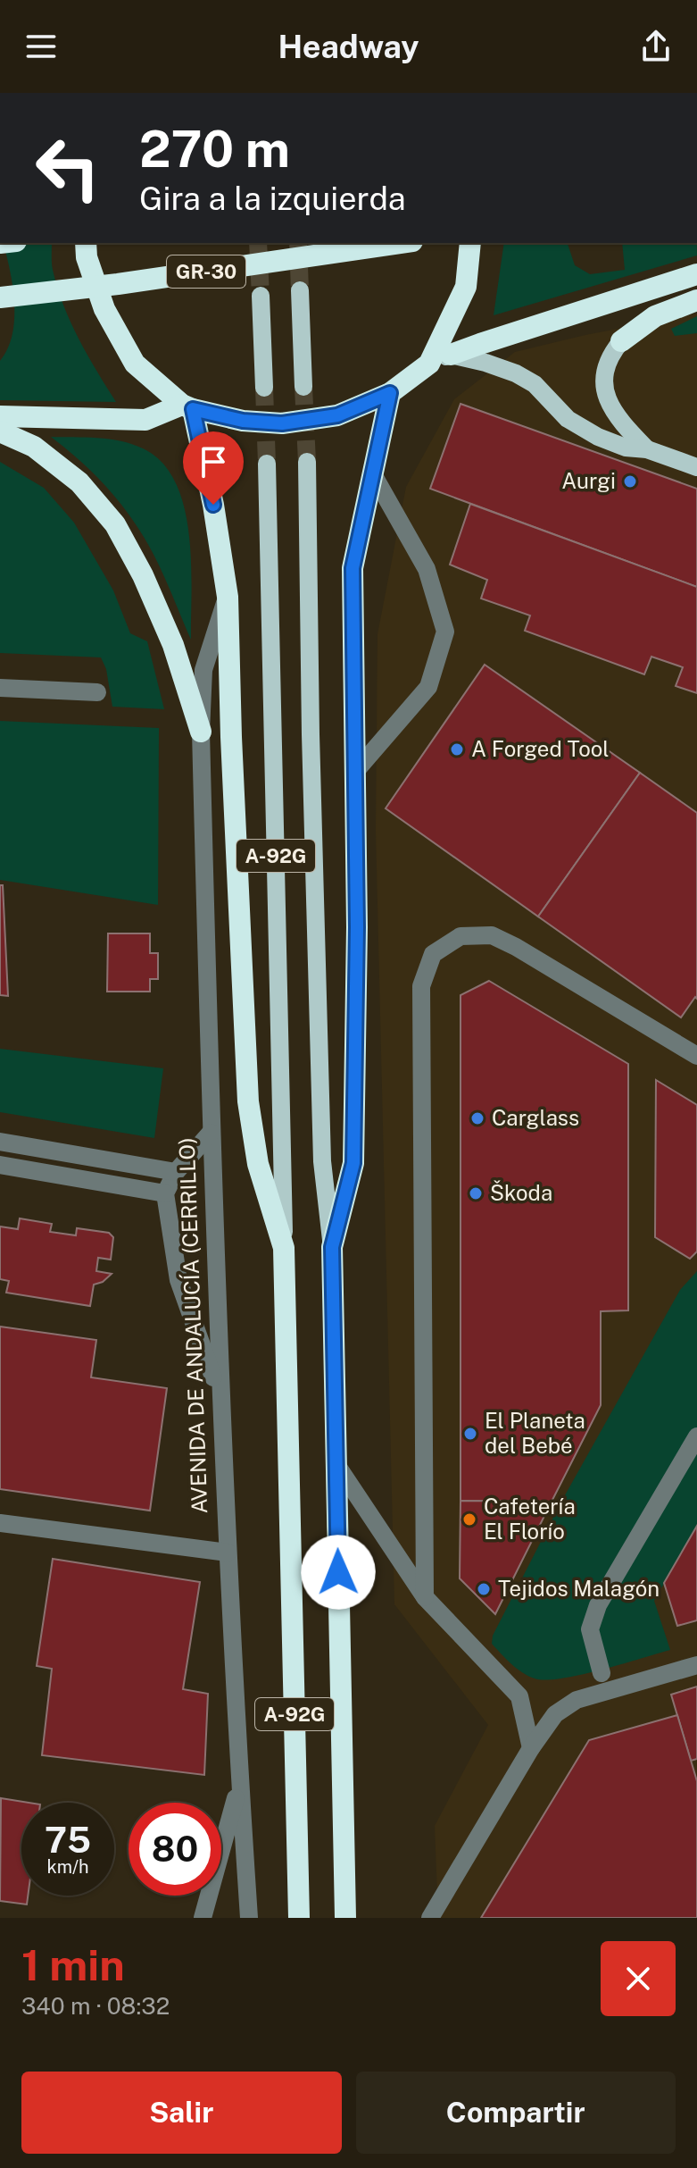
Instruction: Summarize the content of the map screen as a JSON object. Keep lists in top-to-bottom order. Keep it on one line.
{"streets":{"highway":["GR-30","A-92G"],"street":["AVENIDA DE ANDALUCÍA (CERRILLO)"]},"places":["Aurgi","A Forged Tool","Carglass","Škoda","El Planeta del Bebé","Cafetería El Florío","Tejidos Malagón"],"page":{"header":"Headway","turn":["270 m","Gira a la izquierda"],"speed":"75 km/h","limit":"80","heading":["1 min","340 m · 08:32"],"buttons":["Salir","Compartir"]}}
